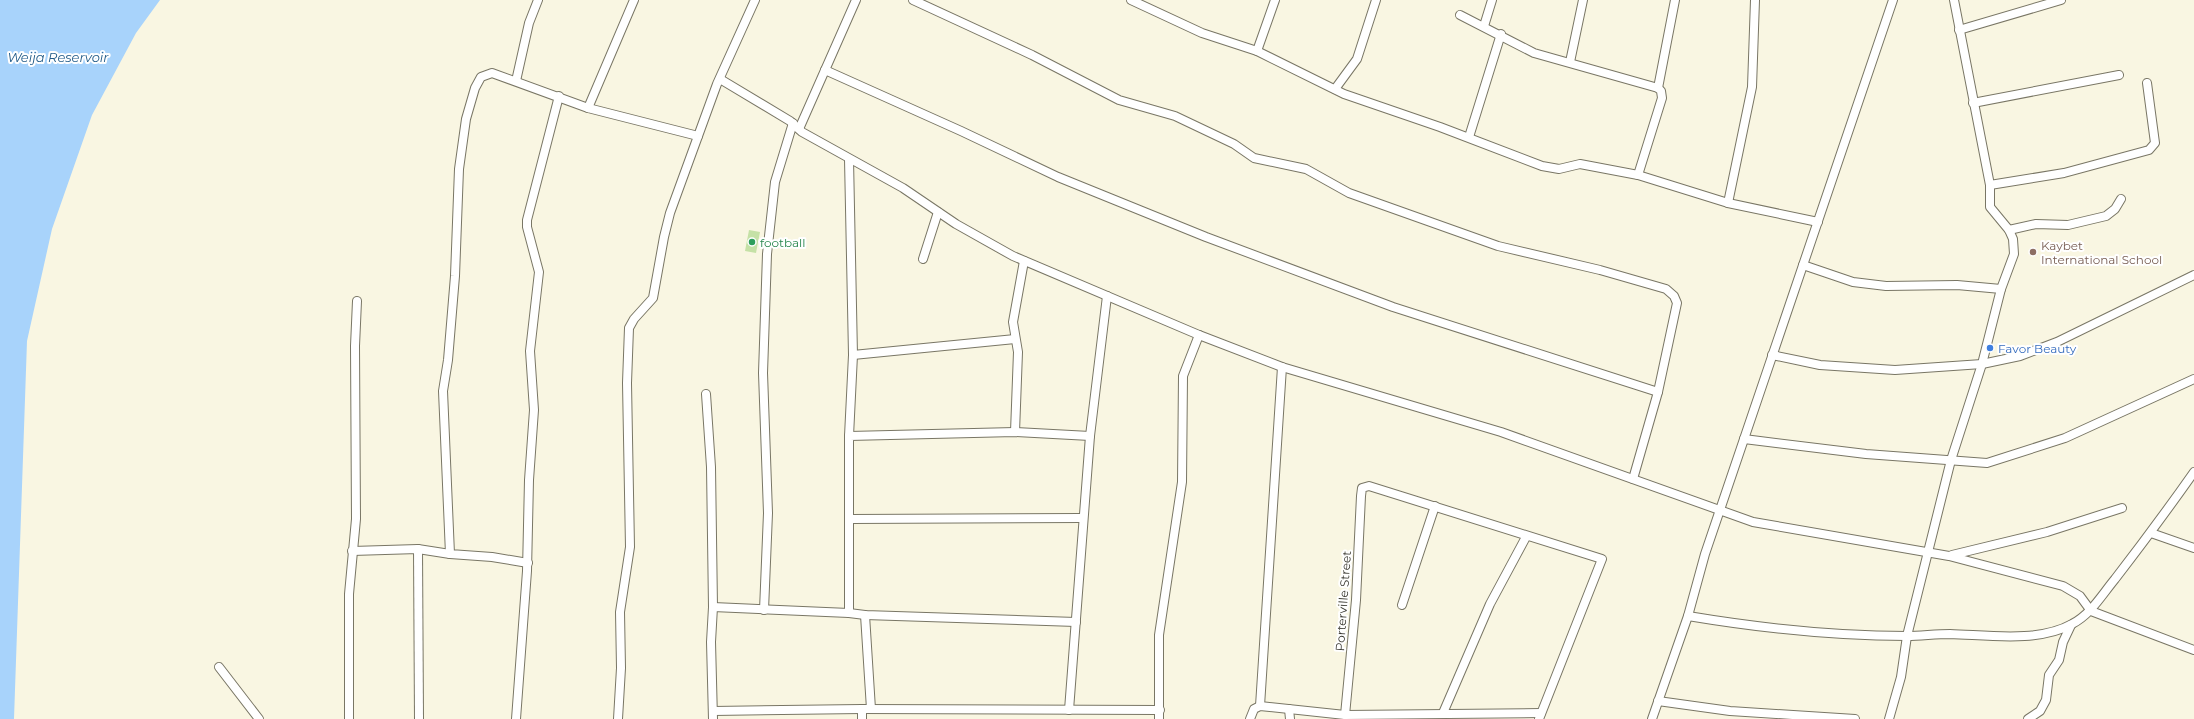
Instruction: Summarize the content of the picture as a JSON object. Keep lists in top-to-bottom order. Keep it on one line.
{"streets":{"street":["Porterville Street"]},"water":["Weija Reservoir"],"places":["football","Kaybet International School","Favor Beauty"]}
